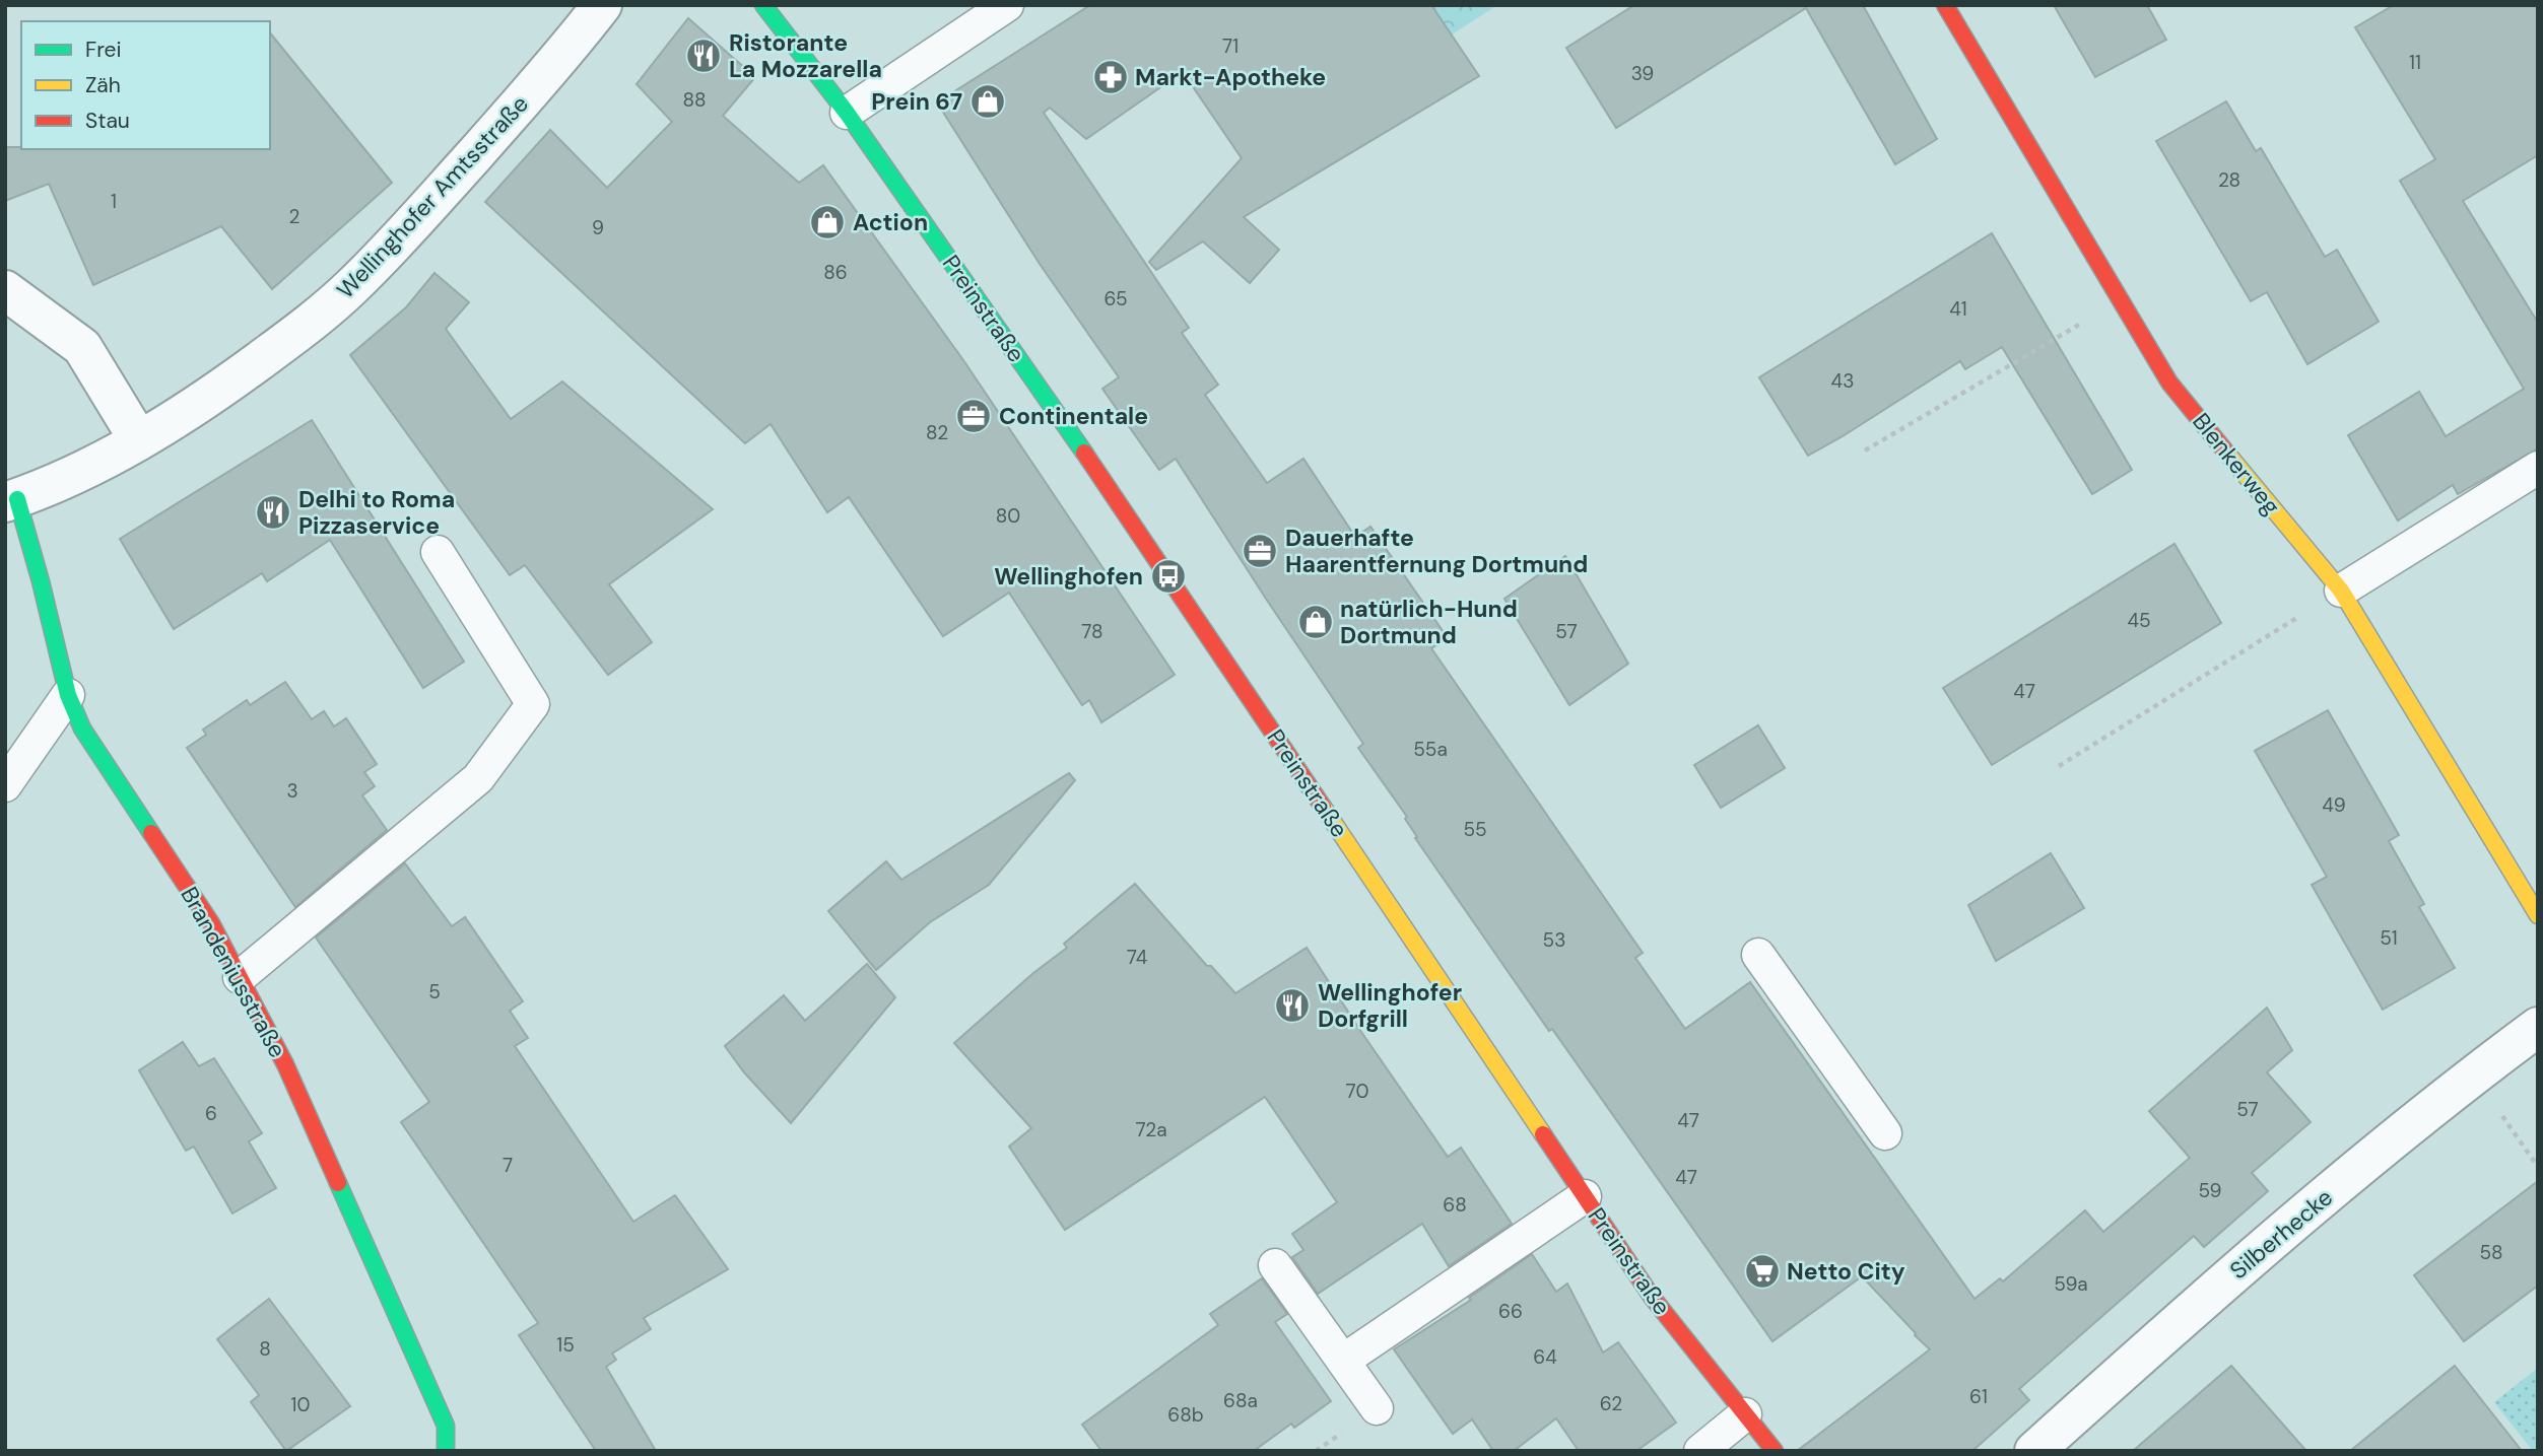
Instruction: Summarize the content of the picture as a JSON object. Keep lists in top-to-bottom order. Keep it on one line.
{"streets":{"street":["Wellinghofer Amtsstraße","Preinstraße","Blenkerweg","Brandeniusstraße","Silberhecke"]},"crossings":[["Wellinghofer Amtsstraße","Brandeniusstraße"]],"places":{"restaurant":["Ristorante La Mozzarella","Delhi to Roma Pizzaservice","Wellinghofer Dorfgrill"],"pharmacy":["Markt-Apotheke"],"shop":["Prein 67","Action","natürlich-Hund Dortmund"],"office":["Continentale","Dauerhafte Haarentfernung Dortmund"],"bus stop":["Wellinghofen"],"supermarket":["Netto City"]},"house_numbers":["71","11","39","88","28","1","2","9","86","65","41","43","82","80","45","78","57","47","55a","3","49","55","51","53","74","5","70","57","6","47","72a","7","47","59","68","58","59a","66","15","8","64","61","68a","62","10","68b"],"legend":["Frei","Zäh","Stau"]}
